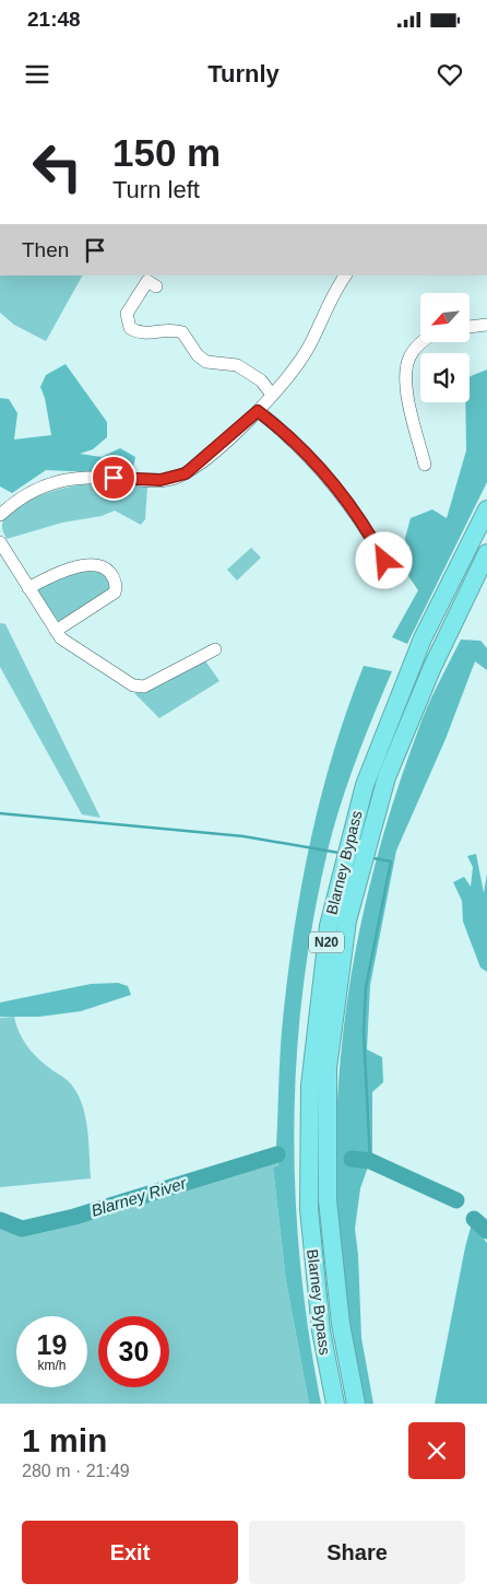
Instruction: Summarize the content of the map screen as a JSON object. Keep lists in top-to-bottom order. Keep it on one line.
{"streets":{"highway":["Blarney Bypass","N20"]},"water":["Blarney River"],"north":"bottom left","page":{"status":"21:48","header":"Turnly","turn":["150 m","Turn left"],"then":"Then","speed":"19 km/h","limit":"30","heading":["1 min","280 m · 21:49"],"buttons":["Exit","Share"]}}
